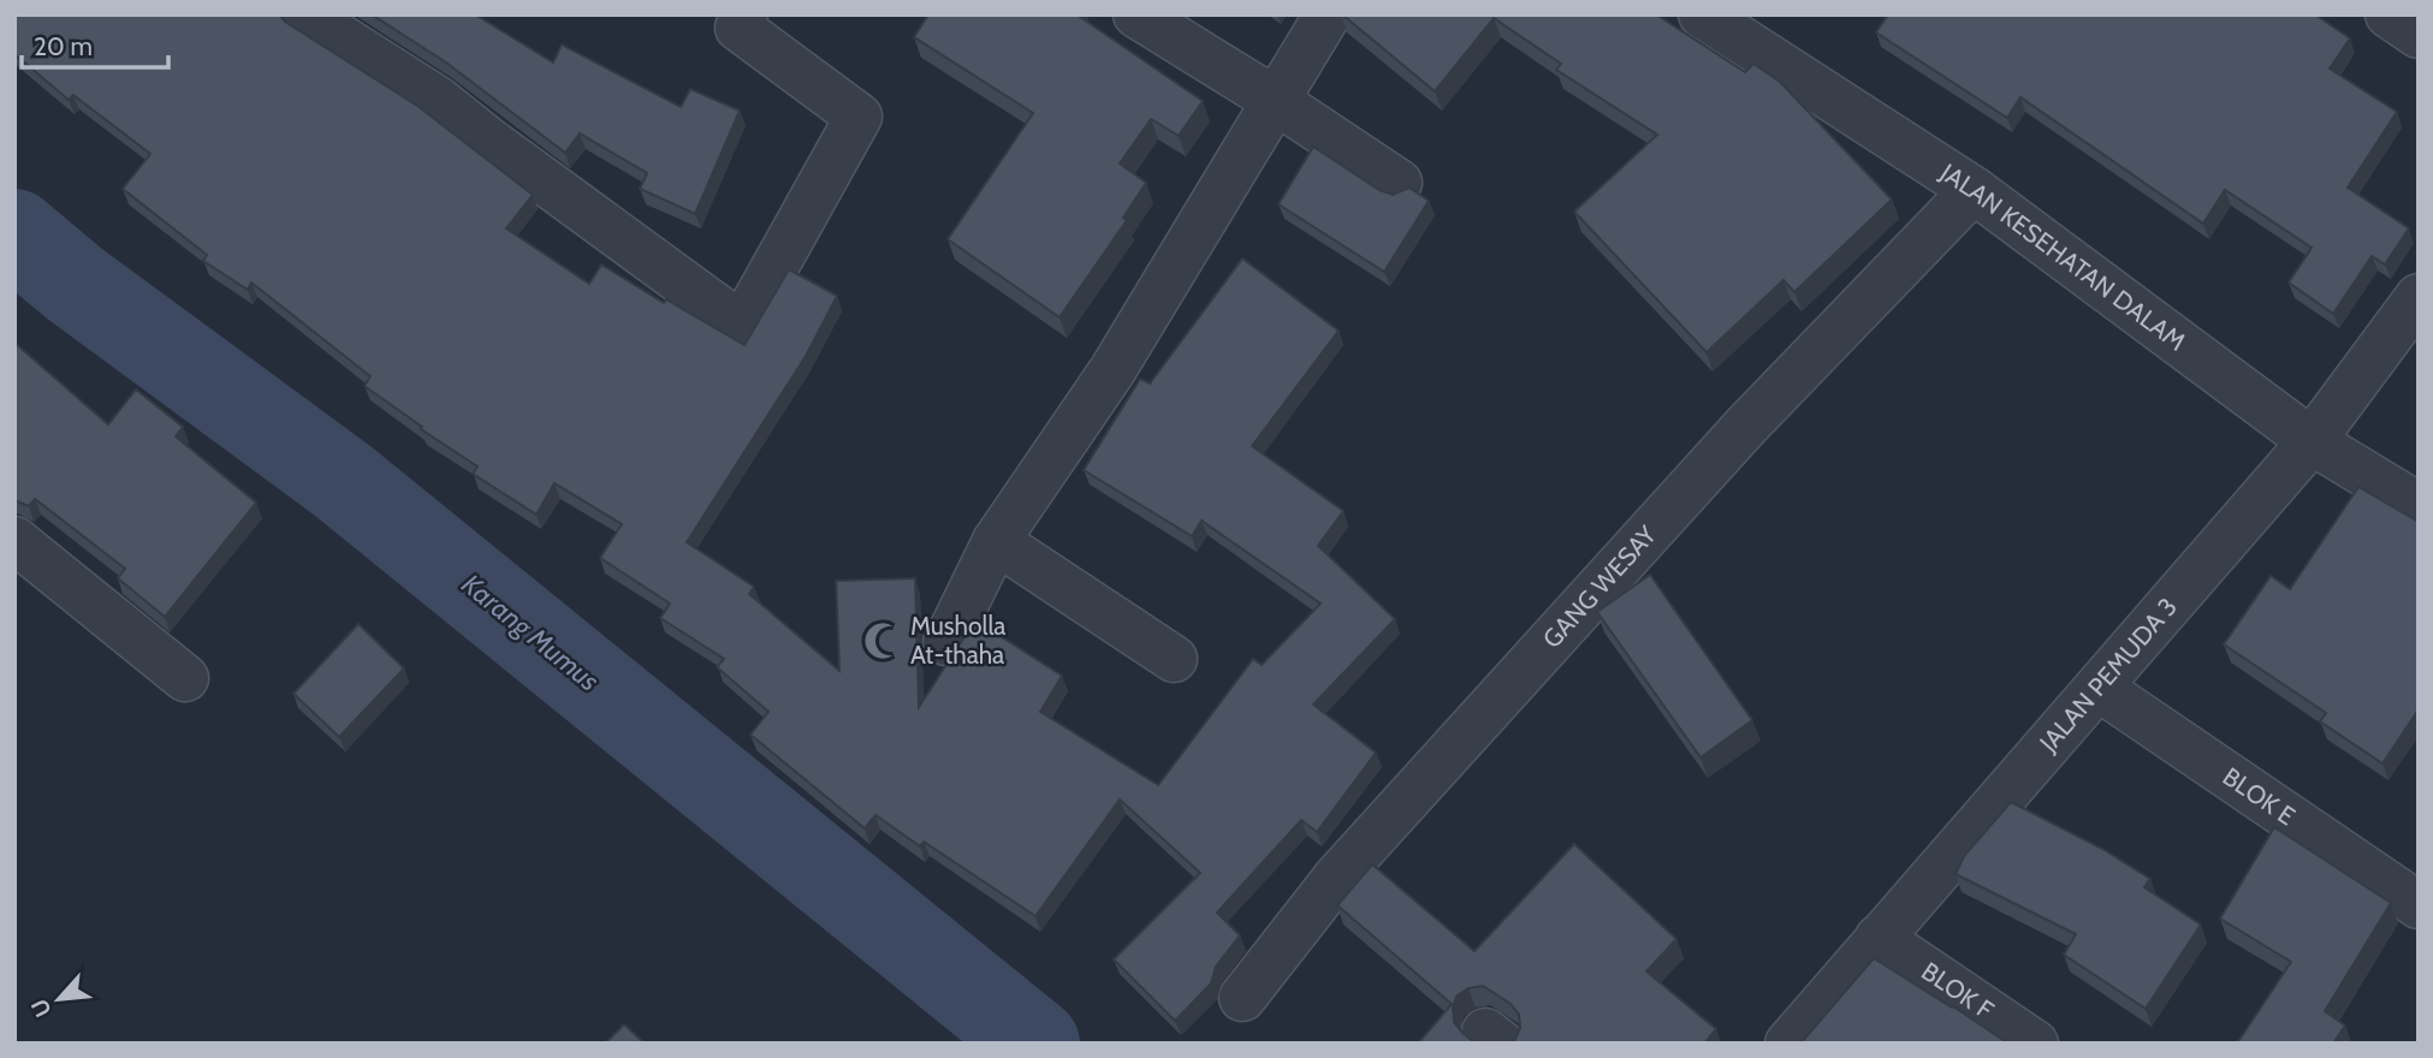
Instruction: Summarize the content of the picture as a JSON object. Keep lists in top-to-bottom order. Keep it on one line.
{"streets":{"street":["JALAN KESEHATAN DALAM","GANG WESAY","JALAN PEMUDA 3","BLOK E","BLOK F"]},"crossings":[["JALAN KESEHATAN DALAM","GANG WESAY"],["JALAN KESEHATAN DALAM","JALAN PEMUDA 3"],["JALAN PEMUDA 3","BLOK E"],["JALAN PEMUDA 3","BLOK F"]],"water":["Karang Mumus"],"places":{"mosque":["Musholla At-thaha"]},"scale_bar":"20 m","north":"bottom left"}
